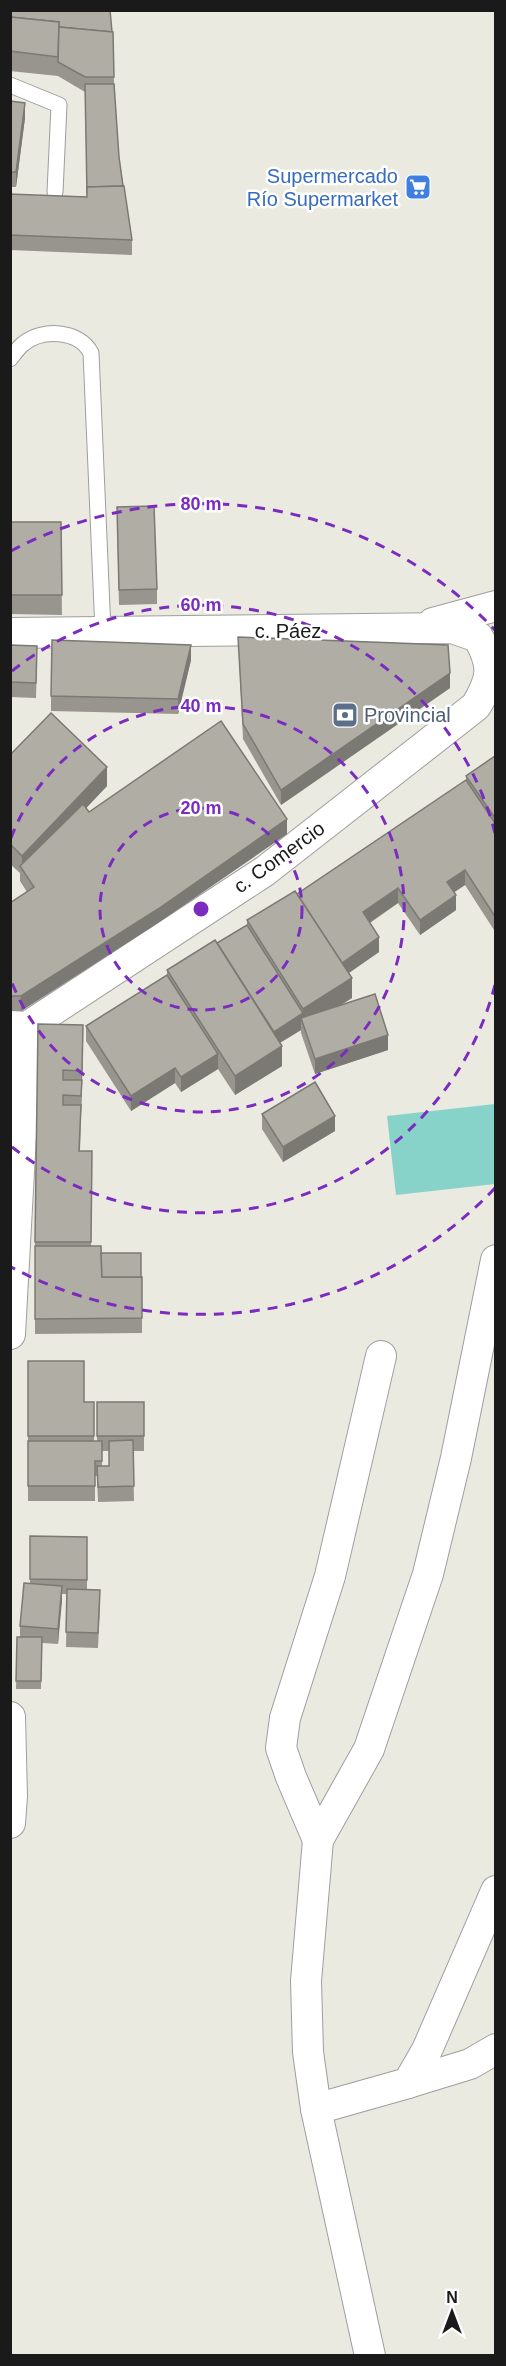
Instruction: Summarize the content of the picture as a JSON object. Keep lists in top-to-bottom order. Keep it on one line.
{"streets":{"street":["c. Páez","c. Comercio"]},"crossings":[["c. Páez","c. Comercio"]],"places":{"supermarket":["Supermercado Río Supermarket"],"bank":["Provincial"]},"north":"top","rings":["80 m","60 m","40 m","20 m"]}
